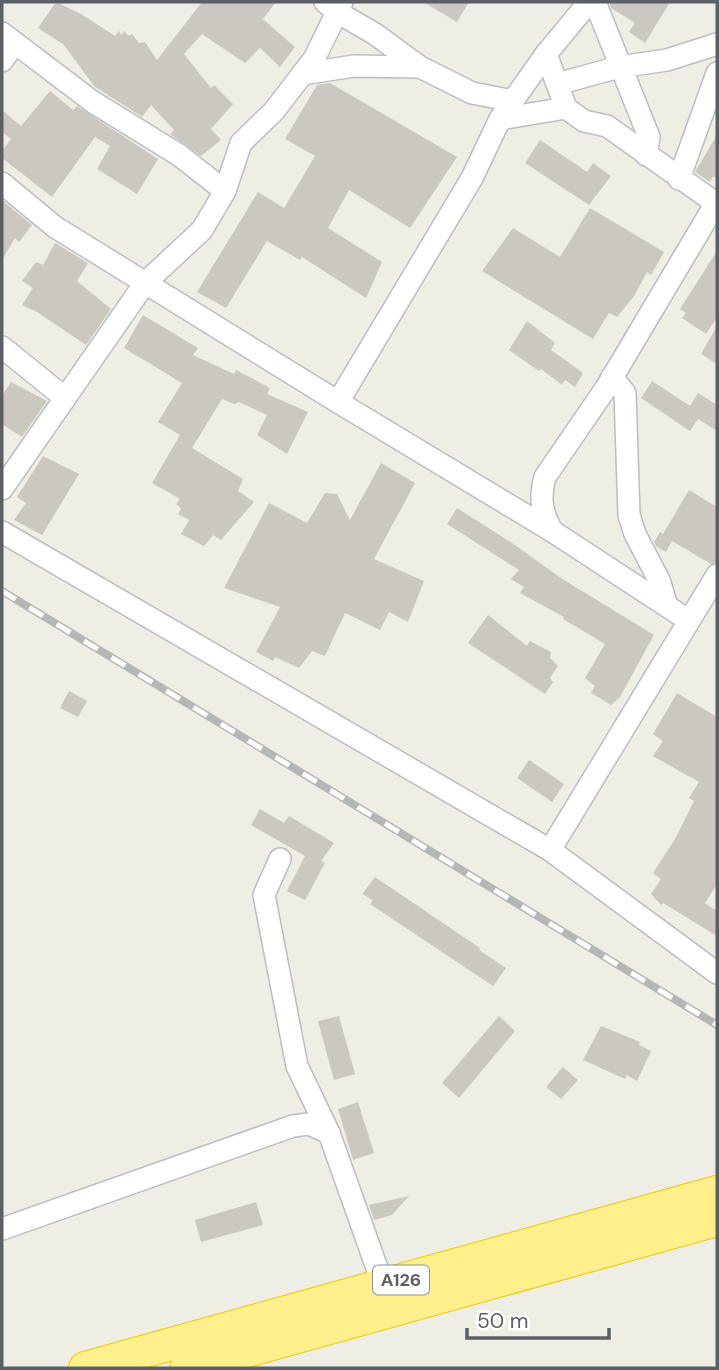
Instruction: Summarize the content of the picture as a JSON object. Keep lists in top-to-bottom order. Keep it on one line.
{"streets":{"highway":["A126"]},"scale_bar":"50 m"}
